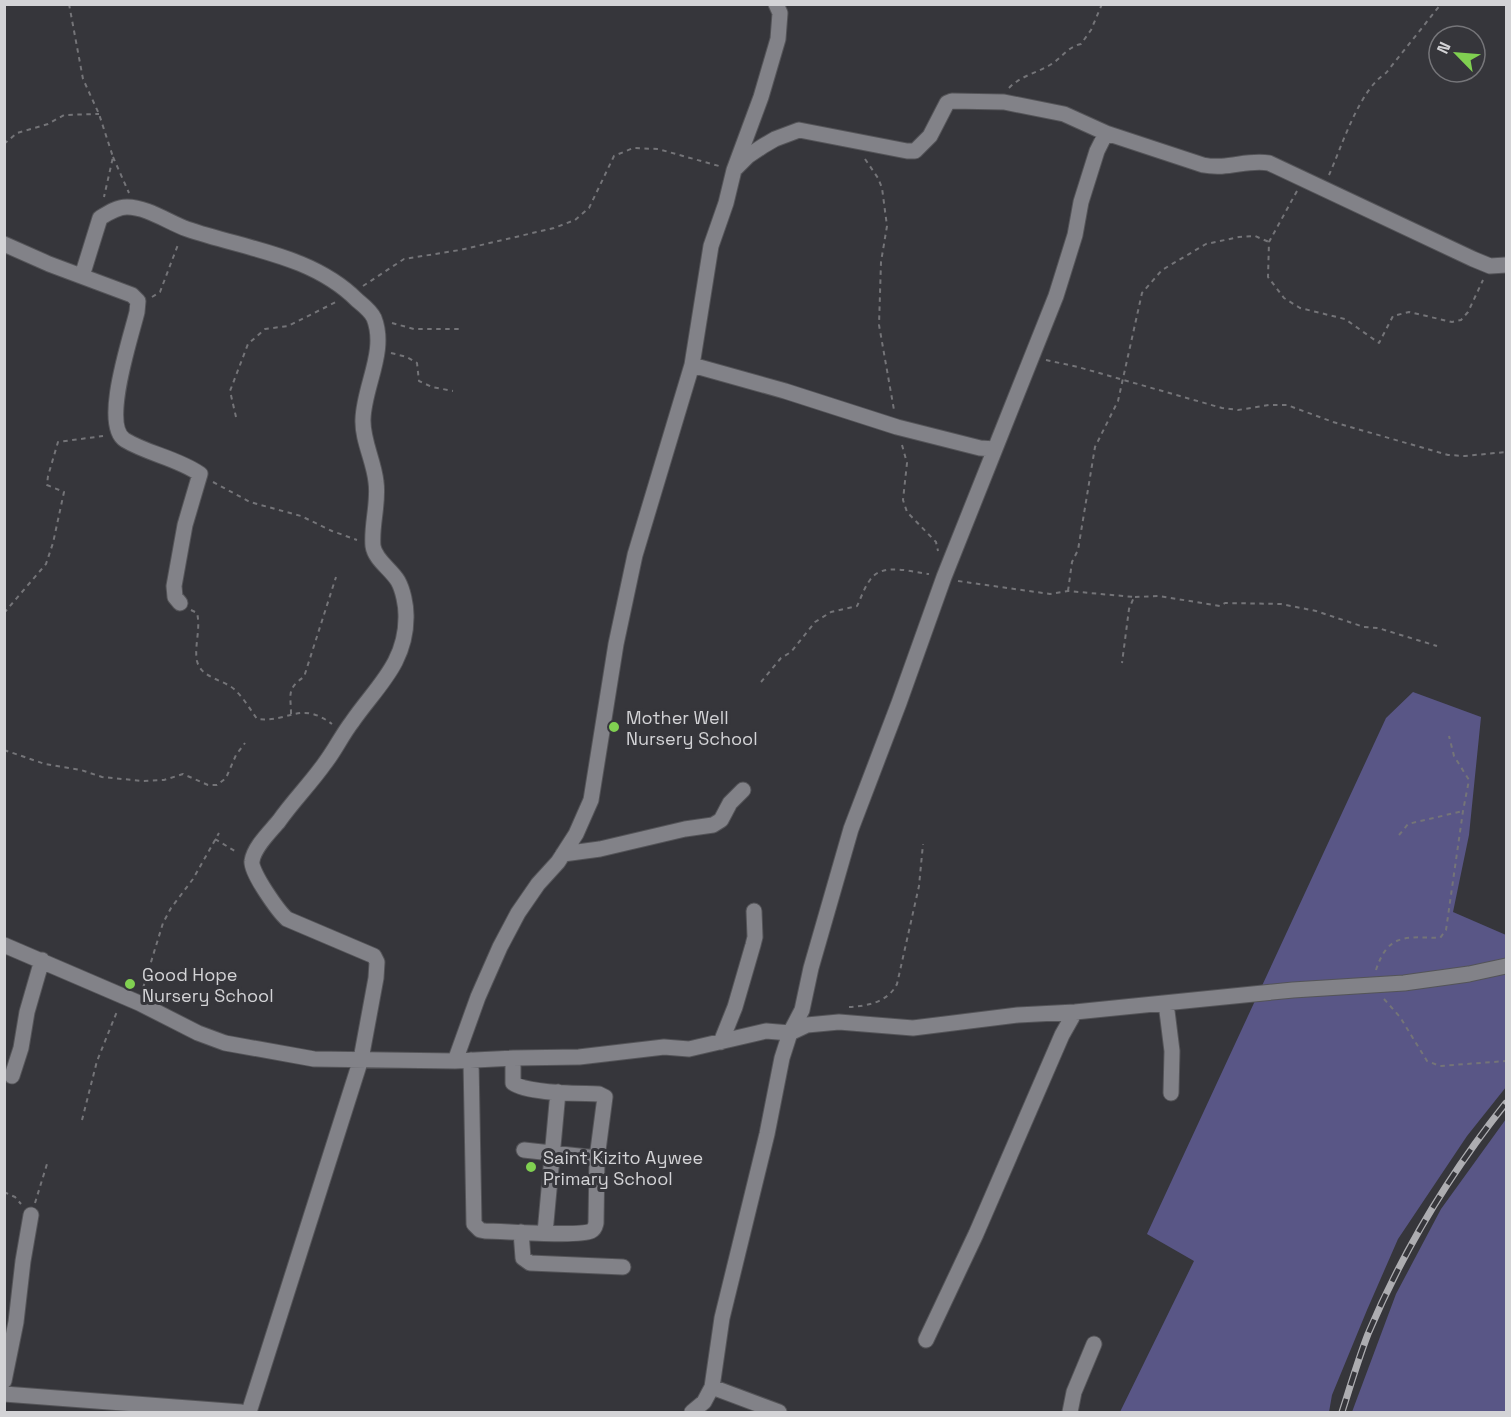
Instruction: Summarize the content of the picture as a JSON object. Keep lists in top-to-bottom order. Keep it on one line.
{"places":["Mother Well Nursery School","Good Hope Nursery School","Saint Kizito Aywee Primary School"],"north":"top left"}
